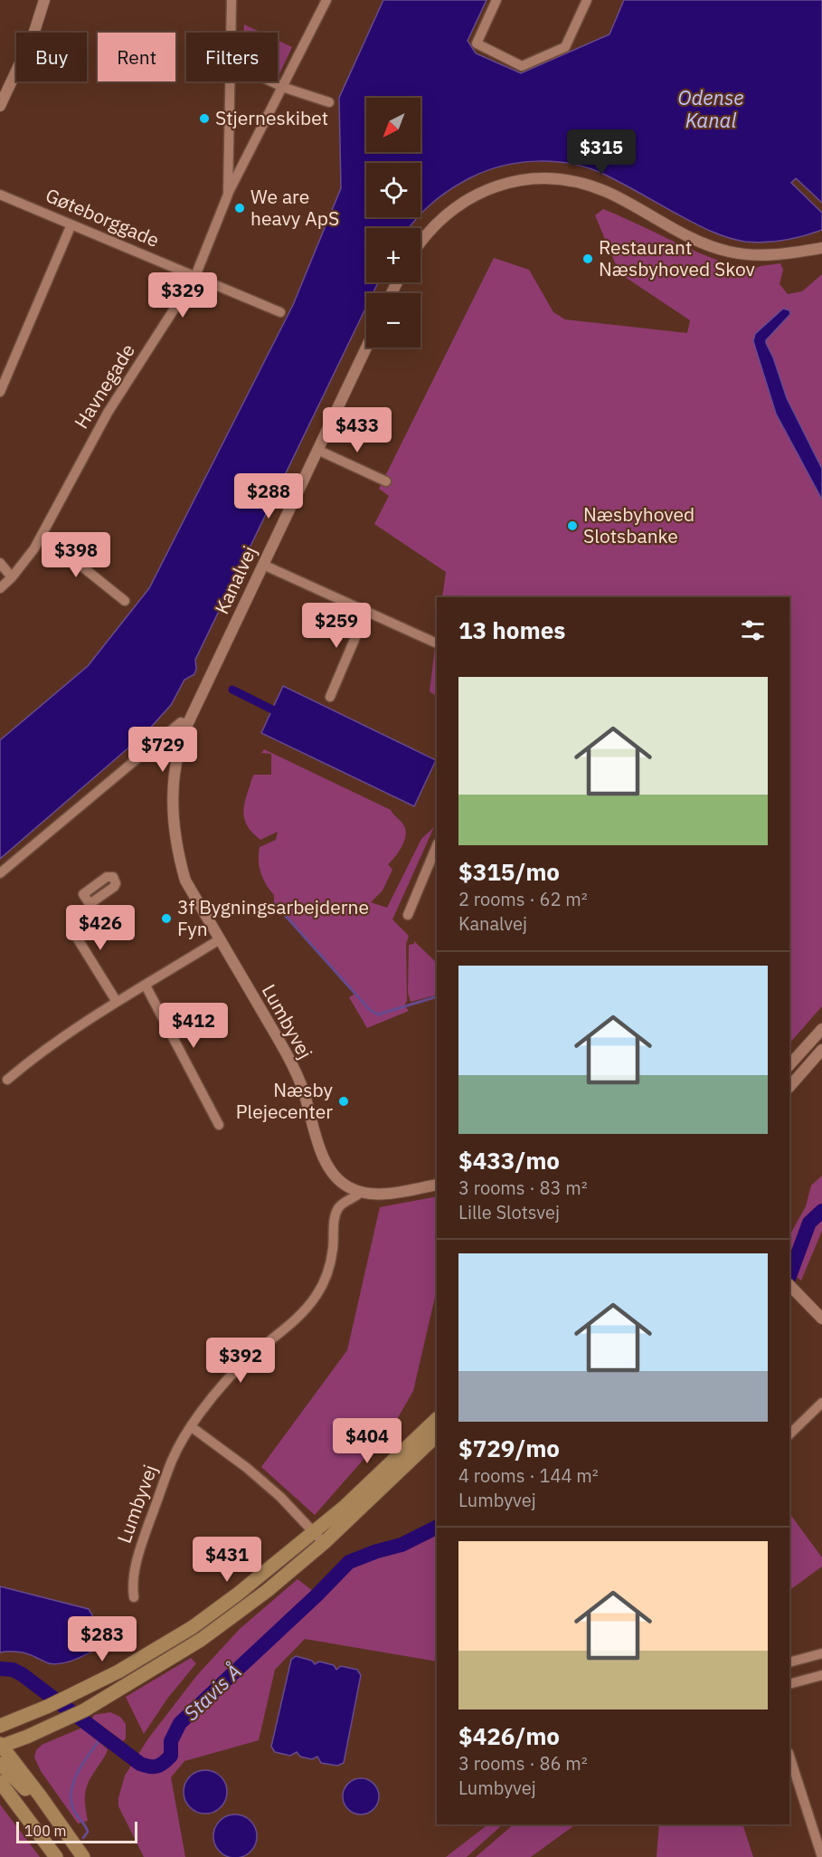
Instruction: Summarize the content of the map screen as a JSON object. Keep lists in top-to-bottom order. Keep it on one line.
{"streets":{"street":["Gøteborggade","Havnegade","Kanalvej","Lumbyvej"]},"crossings":[["Gøteborggade","Havnegade"],["Kanalvej","Lumbyvej"]],"water":["Odense Kanal","Stavis Å"],"places":["Stjerneskibet","We are heavy ApS","Restaurant Næsbyhoved Skov","Næsbyhoved Slotsbanke","3f Bygningsarbejderne Fyn","Næsby Plejecenter"],"scale_bar":"100 m","north":"bottom left","page":{"chip":["Buy","Rent","Filters"],"map_buttons":["+","−"],"price":["$315","$329","$433","$288","$398","$259","$729","$426","$412","$392","$404","$431","$283"],"heading":"13 homes","list":[{"name":"$315/mo","note":"2 rooms · 62 m² · Kanalvej"},{"name":"$433/mo","note":"3 rooms · 83 m² · Lille Slotsvej"},{"name":"$729/mo","note":"4 rooms · 144 m² · Lumbyvej"},{"name":"$426/mo","note":"3 rooms · 86 m² · Lumbyvej"}],"scale":"100 m"}}
